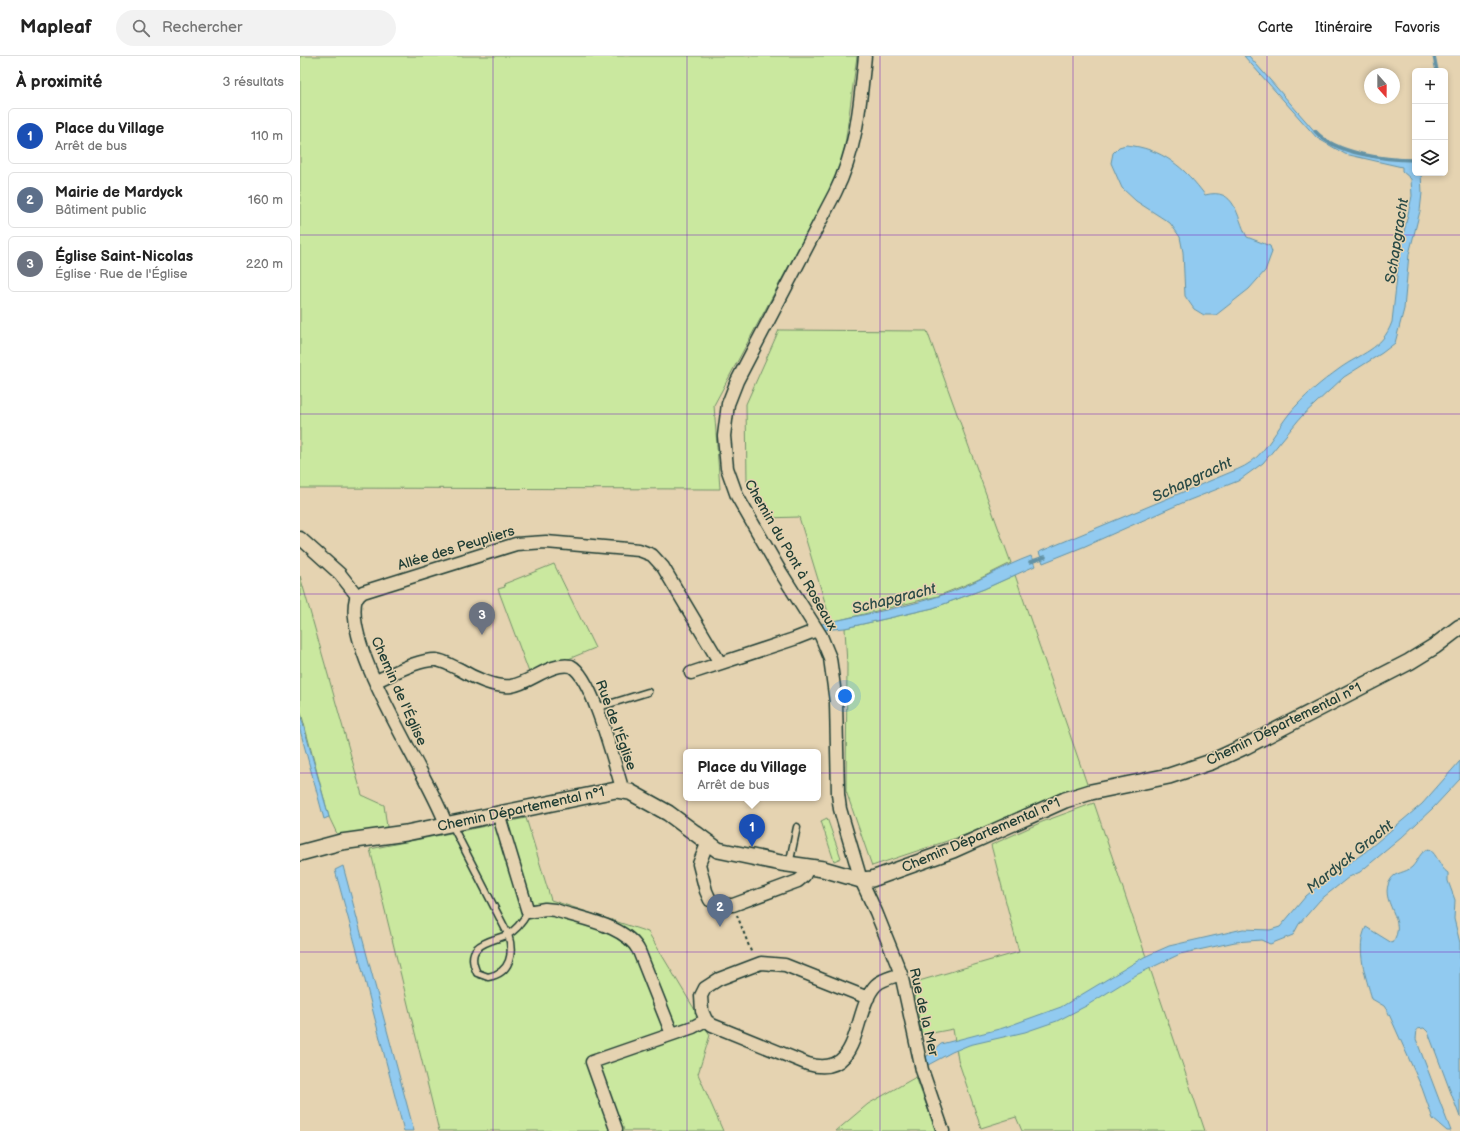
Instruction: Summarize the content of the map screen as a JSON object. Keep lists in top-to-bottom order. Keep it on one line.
{"streets":{"street":["Allée des Peupliers","Chemin du Pont à Roseaux","Chemin de l'Église","Chemin Départemental n°1","Rue de l'Église","Rue de la Mer"]},"crossings":[["Allée des Peupliers","Chemin de l'Église"],["Chemin du Pont à Roseaux","Chemin Départemental n°1"],["Chemin du Pont à Roseaux","Rue de la Mer"],["Chemin de l'Église","Chemin Départemental n°1"],["Chemin de l'Église","Rue de l'Église"],["Chemin Départemental n°1","Rue de l'Église"],["Chemin Départemental n°1","Rue de la Mer"]],"water":["Schapgracht","Mardyck Gracht"],"north":"bottom","page":{"header":"Mapleaf","search":"Rechercher","nav":["Carte","Itinéraire","Favoris"],"heading":["À proximité","3 résultats"],"map_buttons":["+","−"],"list":[{"mark":"1","name":"Place du Village","note":"Arrêt de bus","value":"110 m"},{"mark":"2","name":"Mairie de Mardyck","note":"Bâtiment public","value":"160 m"},{"mark":"3","name":"Église Saint-Nicolas","note":"Église · Rue de l'Église","value":"220 m"}],"pins":["3","1","2"],"popup":["Place du Village","Arrêt de bus"]}}
